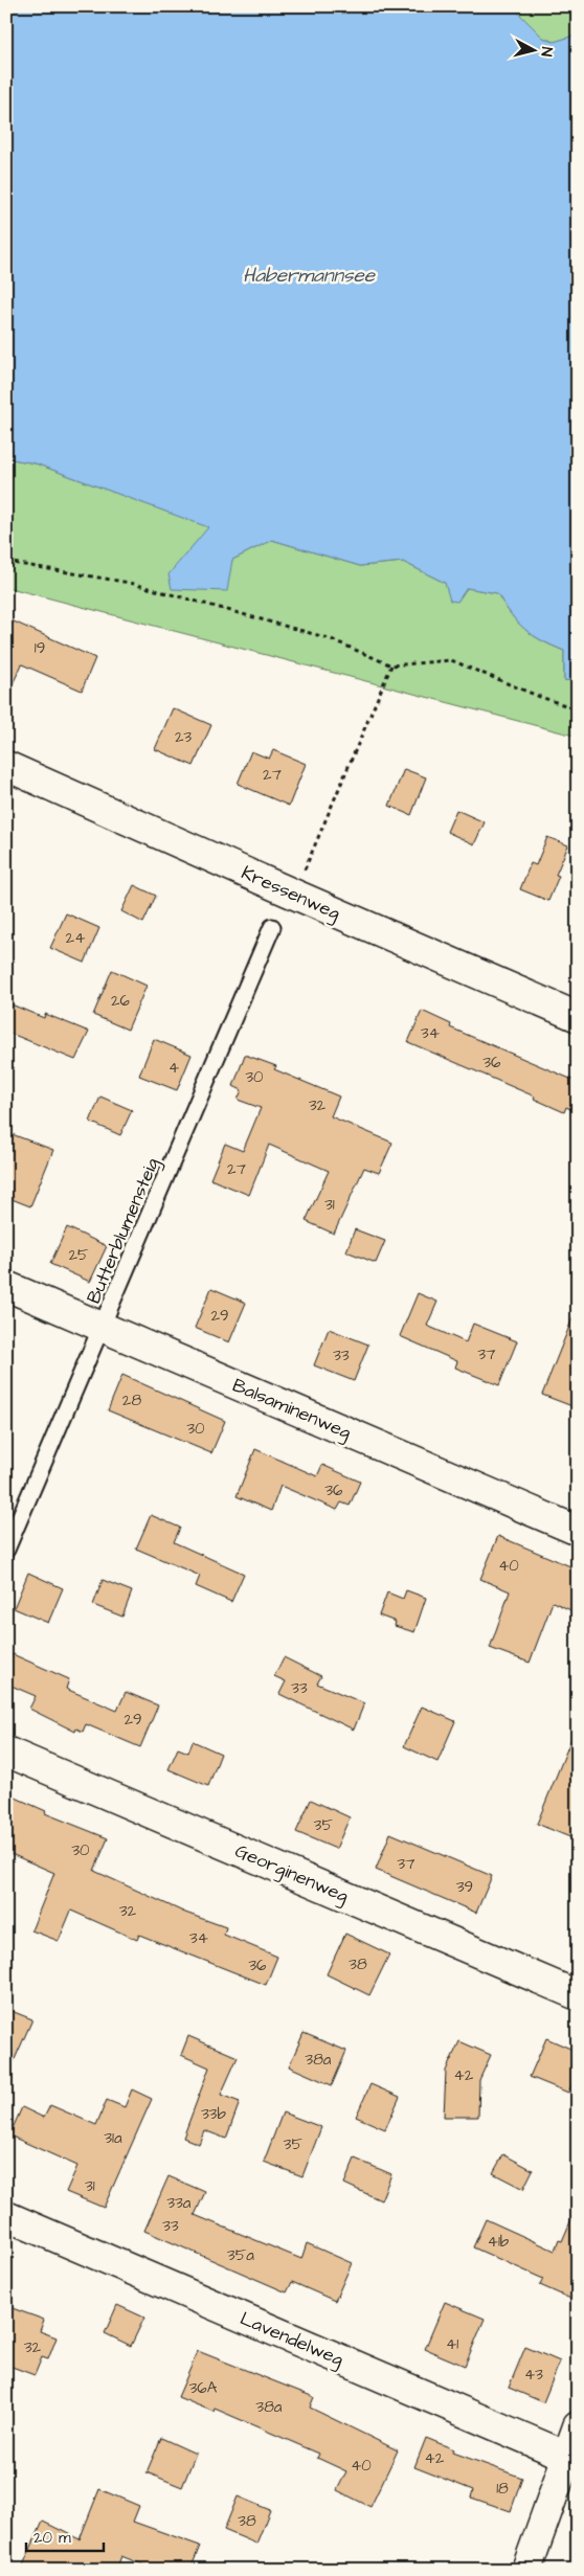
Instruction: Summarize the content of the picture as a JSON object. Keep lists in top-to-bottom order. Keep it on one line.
{"streets":{"street":["Kressenweg","Balsaminenweg","Georginenweg","Lavendelweg"],"lane":["Butterblumensteig"]},"crossings":[["Butterblumensteig","Balsaminenweg"]],"water":["Habermannsee"],"house_numbers":["19","23","27","24","26","34","36","4","30","32","27","31","25","29","37","33","28","30","36","40","33","29","35","30","37","39","32","34","38","36","38a","42","33b","31a","35","31","33a","33","41b","35a","41","32","43","36A","38a","42","40","18","38"],"scale_bar":"20 m","north":"right"}
